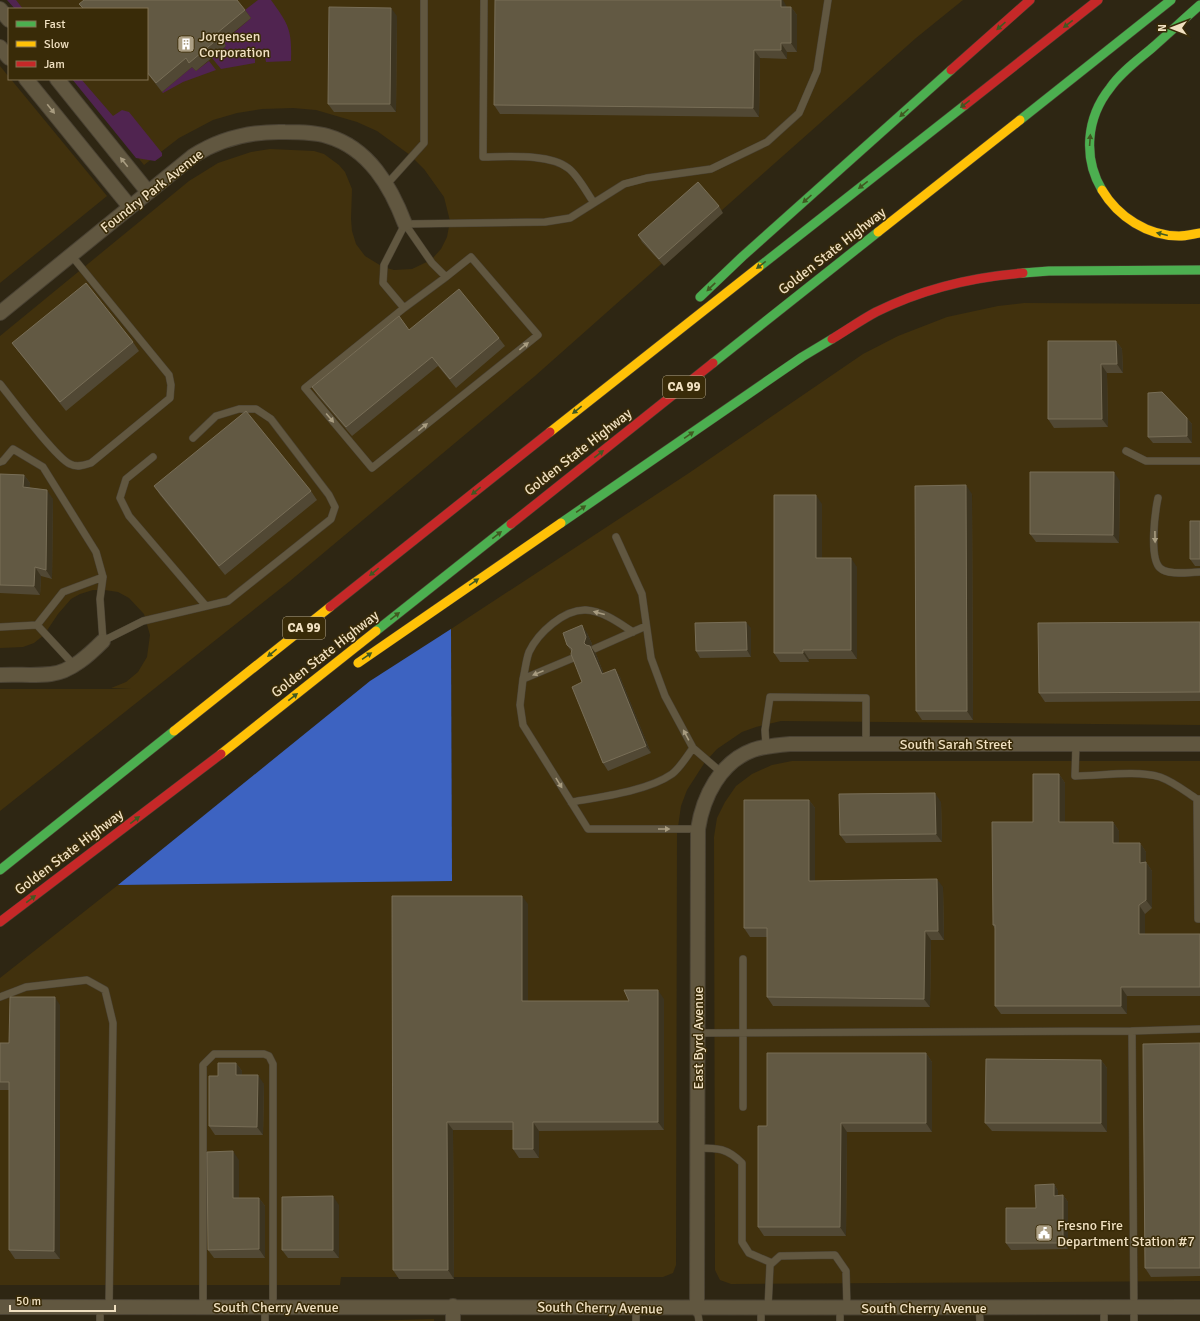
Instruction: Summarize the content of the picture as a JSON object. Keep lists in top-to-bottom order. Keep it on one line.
{"streets":{"highway":["Golden State Highway","CA 99"],"street":["Foundry Park Avenue","South Sarah Street","East Byrd Avenue","South Cherry Avenue"]},"crossings":[["South Sarah Street","East Byrd Avenue"],["East Byrd Avenue","South Cherry Avenue"]],"places":{"building":["Jorgensen Corporation"],"public building":["Fresno Fire Department Station #7"]},"legend":["Fast","Slow","Jam"],"scale_bar":"50 m","north":"left"}
